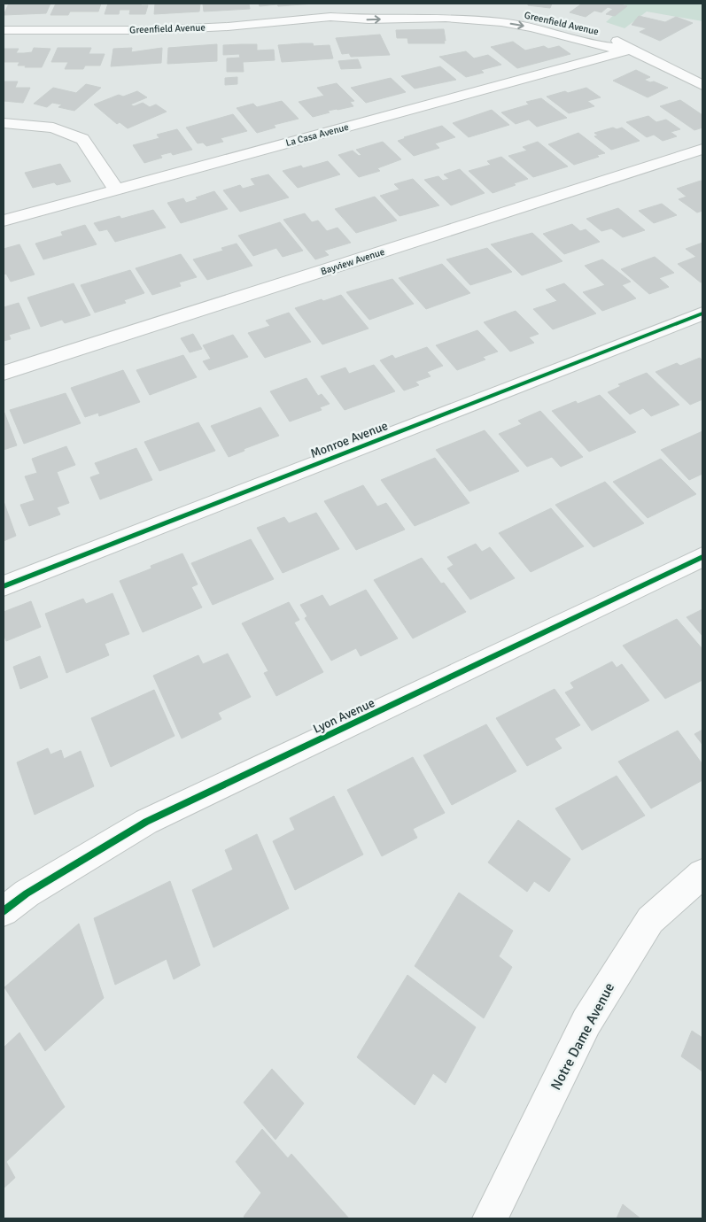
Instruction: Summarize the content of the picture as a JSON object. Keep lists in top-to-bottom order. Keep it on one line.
{"streets":{"street":["Greenfield Avenue","La Casa Avenue","Bayview Avenue","Monroe Avenue","Lyon Avenue","Notre Dame Avenue"]},"crossings":[["Greenfield Avenue","La Casa Avenue"]]}
